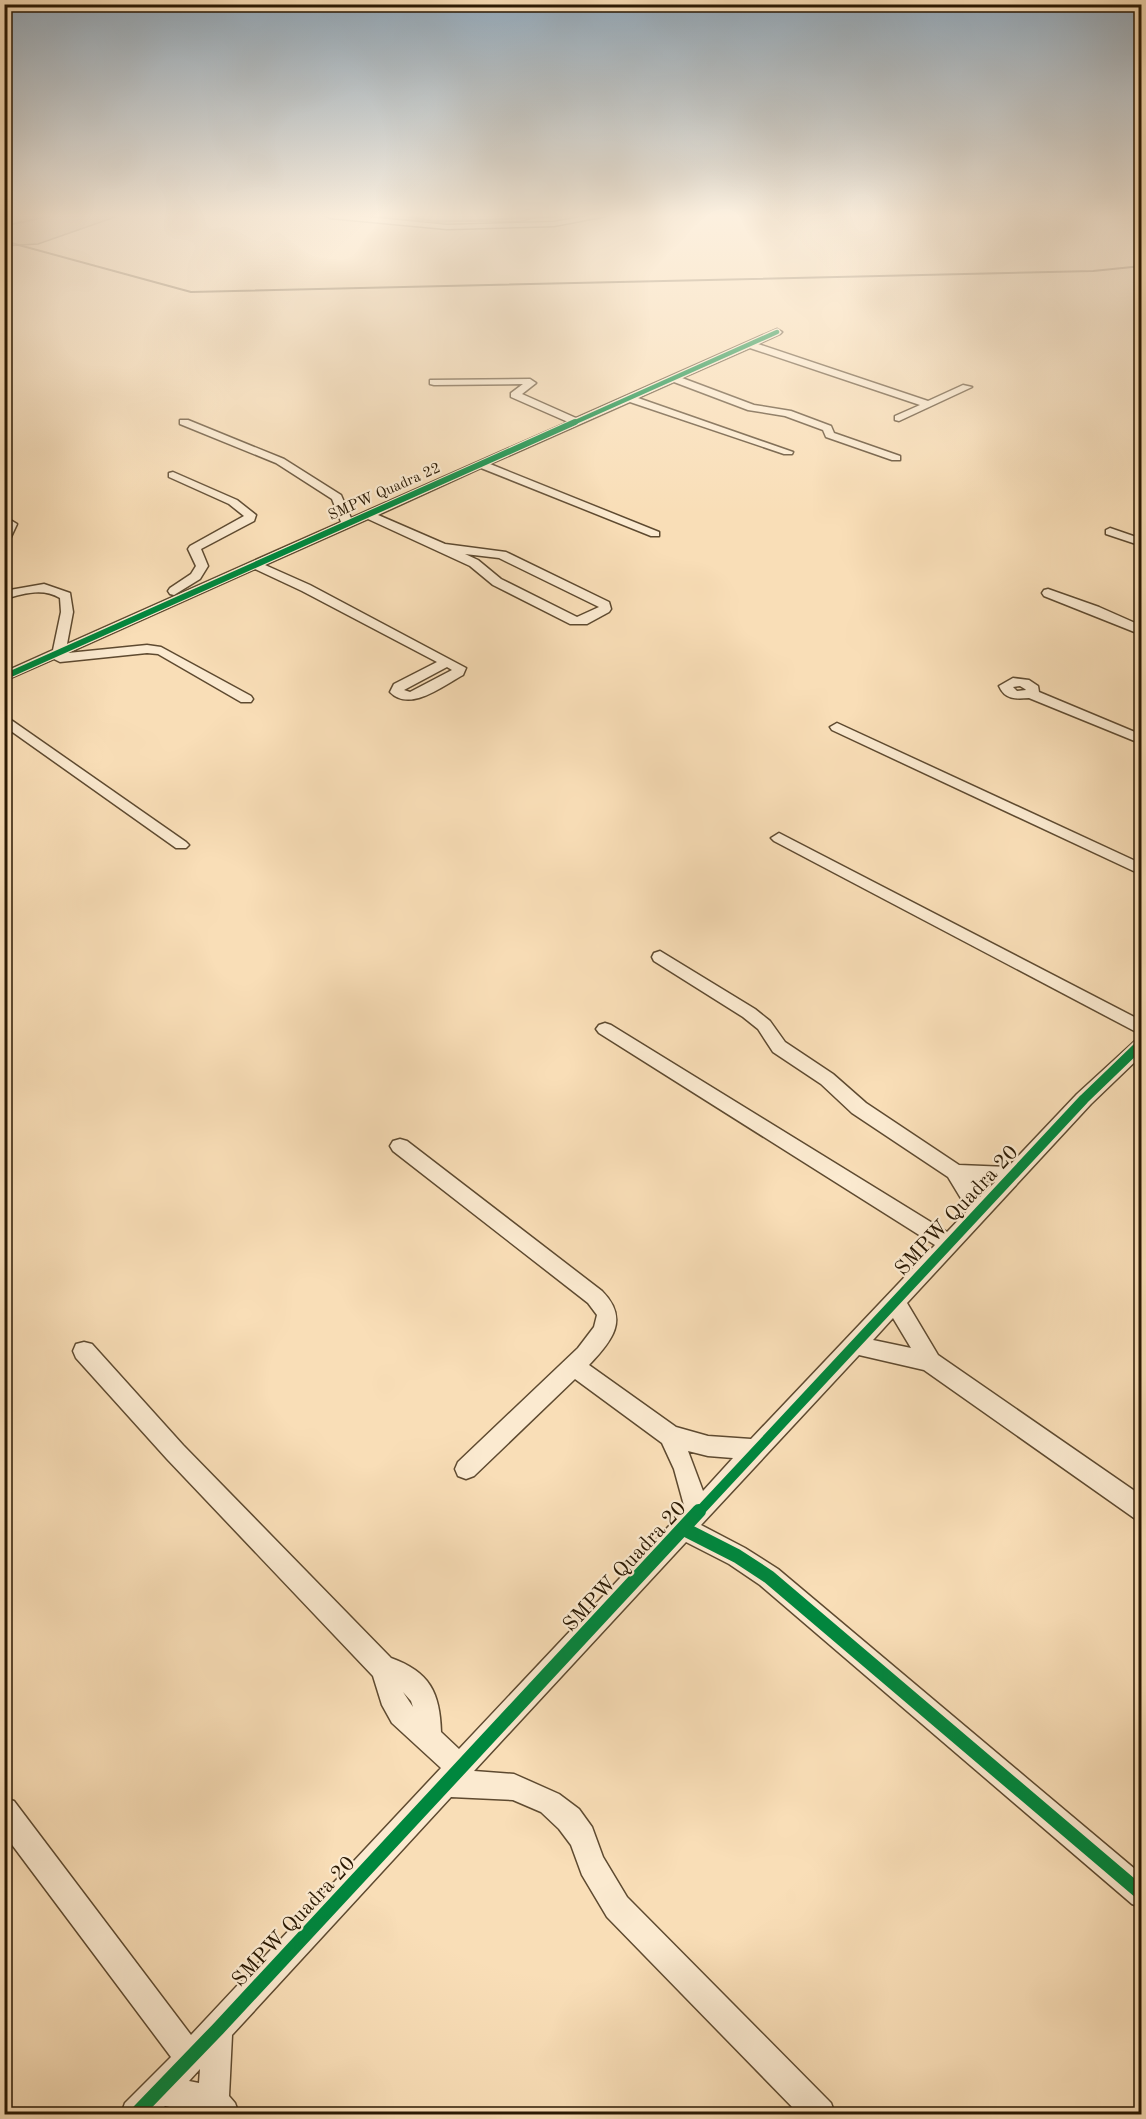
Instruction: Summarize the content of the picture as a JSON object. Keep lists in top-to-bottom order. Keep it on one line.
{"streets":{"street":["SMPW Quadra 22","SMPW Quadra 20"]}}
